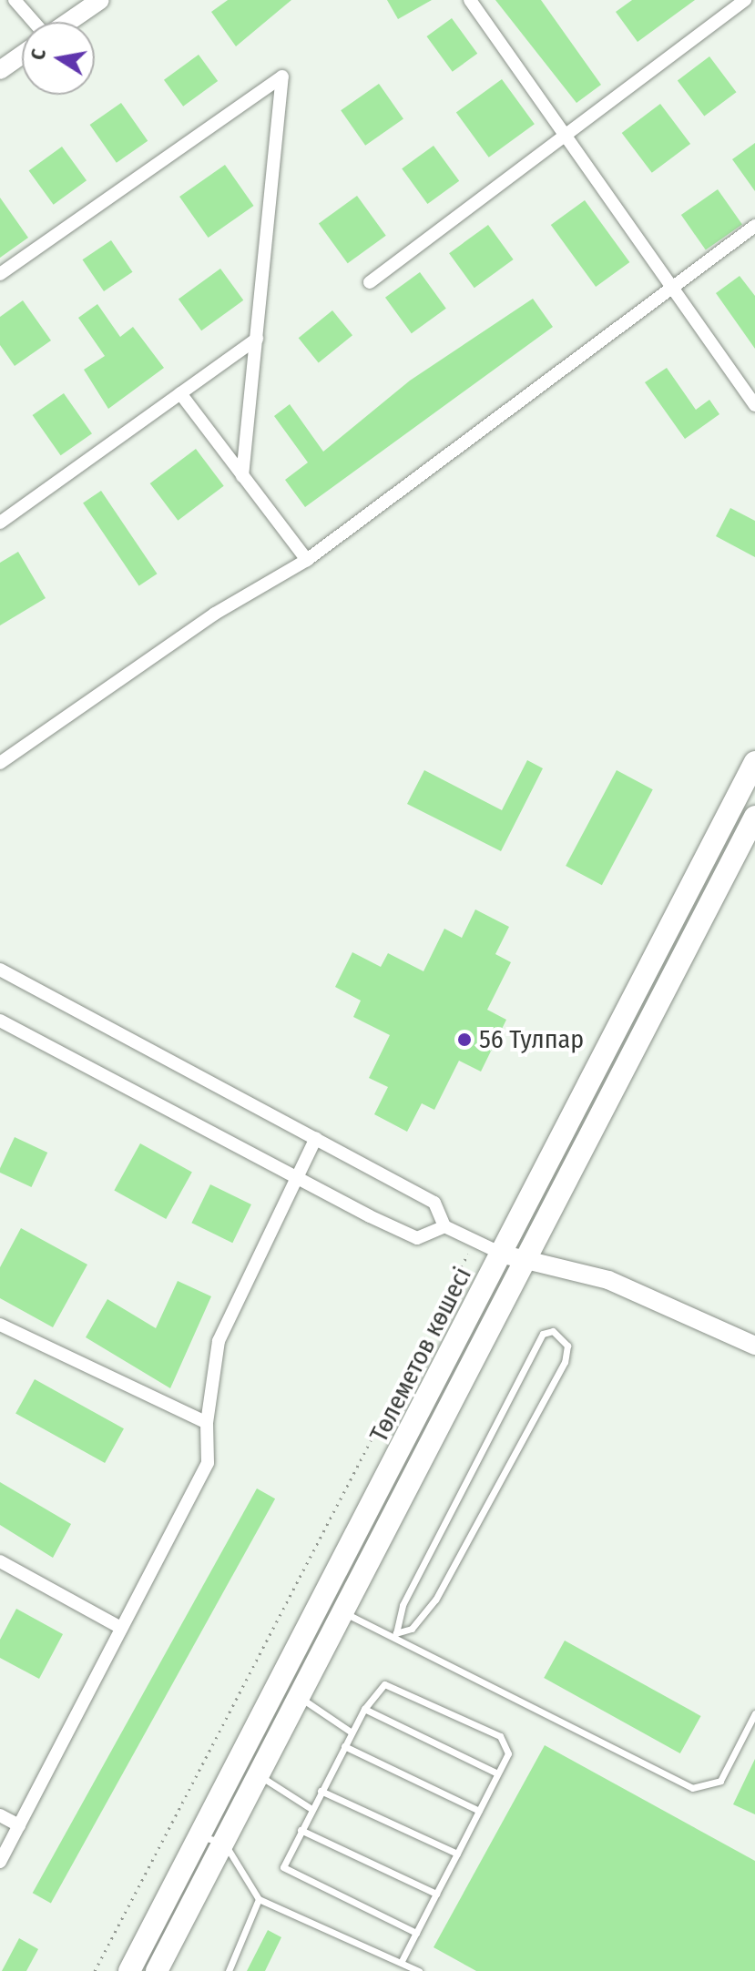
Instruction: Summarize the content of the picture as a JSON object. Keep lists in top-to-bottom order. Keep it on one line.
{"streets":{"main road":["Төлеметов көшесі"]},"places":["56 Тулпар"],"north":"left"}
